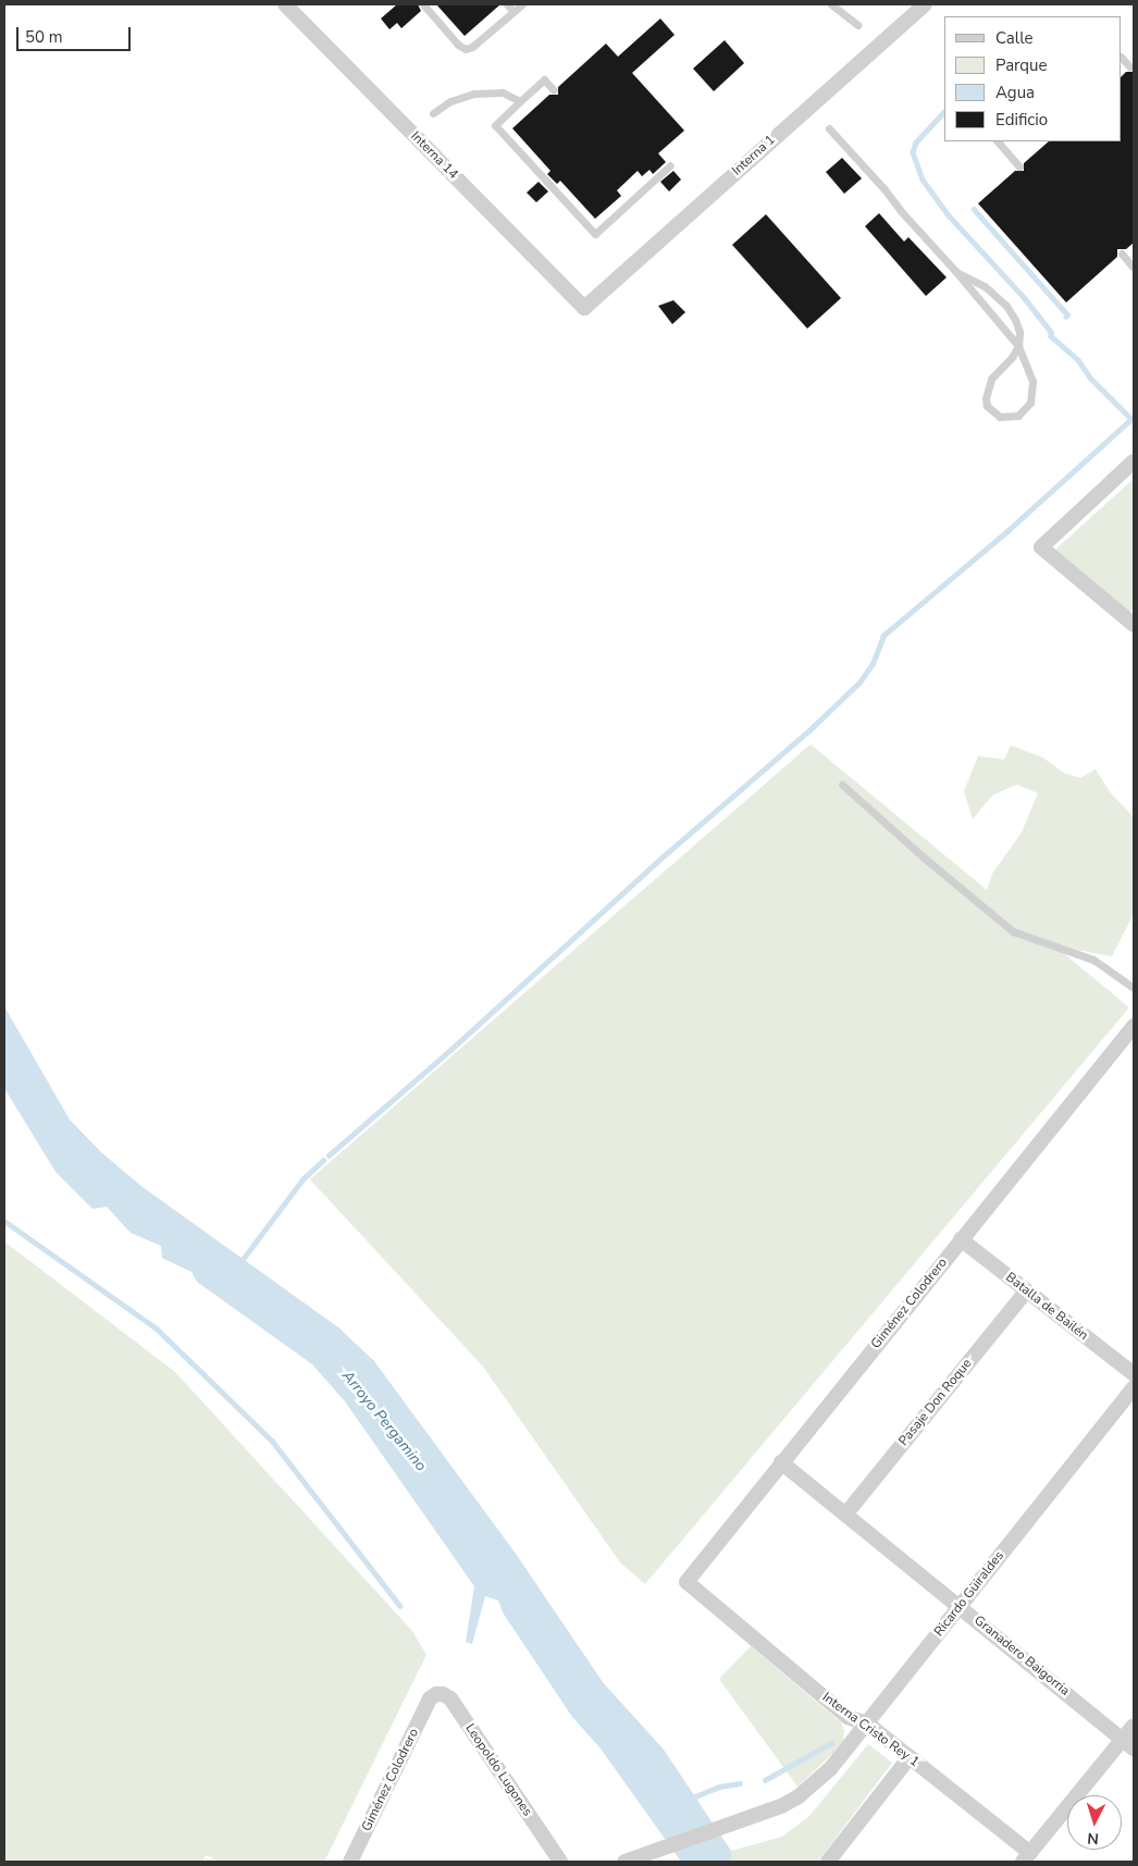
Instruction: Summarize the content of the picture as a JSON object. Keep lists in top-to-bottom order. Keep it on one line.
{"streets":{"street":["Interna 14","Interna 1","Giménez Colodrero","Batalla de Bailén","Pasaje Don Roque","Ricardo Güiraldes","Granadero Baigorria","Interna Cristo Rey 1","Leopoldo Lugones"]},"crossings":[["Interna 14","Interna 1"],["Giménez Colodrero","Batalla de Bailén"],["Giménez Colodrero","Granadero Baigorria"],["Giménez Colodrero","Interna Cristo Rey 1"],["Giménez Colodrero","Leopoldo Lugones"],["Batalla de Bailén","Pasaje Don Roque"],["Pasaje Don Roque","Granadero Baigorria"],["Ricardo Güiraldes","Granadero Baigorria"],["Ricardo Güiraldes","Interna Cristo Rey 1"]],"water":["Arroyo Pergamino"],"legend":["Calle","Parque","Agua","Edificio"],"scale_bar":"50 m","north":"bottom"}
